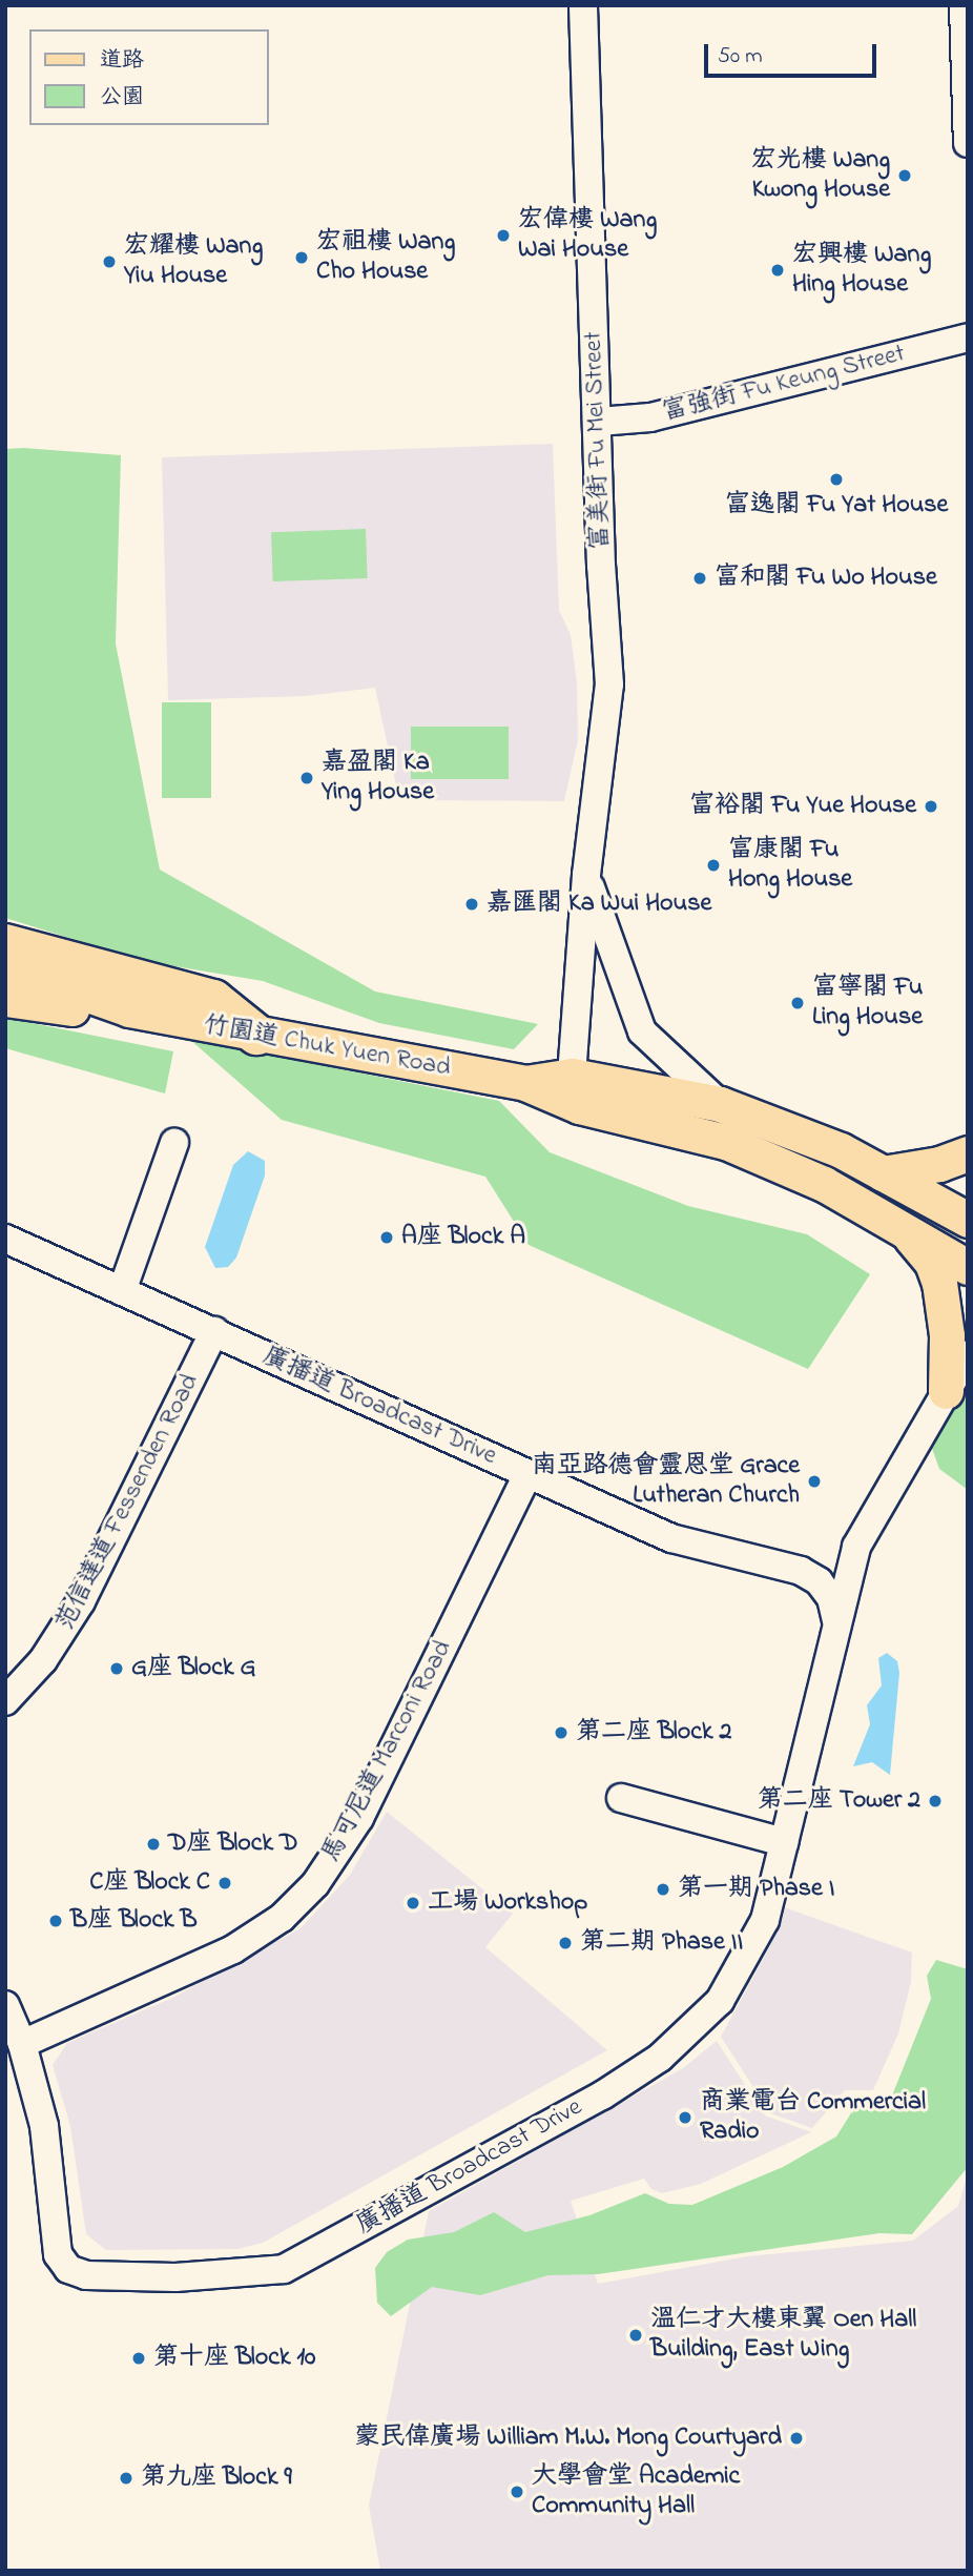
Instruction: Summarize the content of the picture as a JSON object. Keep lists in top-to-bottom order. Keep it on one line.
{"streets":{"main road":["竹園道 Chuk Yuen Road"],"street":["富強街 Fu Keung Street","富美街 Fu Mei Street","廣播道 Broadcast Drive","范信達道 Fessenden Road","馬可尼道 Marconi Road"]},"crossings":[["富強街 Fu Keung Street","富美街 Fu Mei Street"],["富美街 Fu Mei Street","竹園道 Chuk Yuen Road"],["廣播道 Broadcast Drive","范信達道 Fessenden Road"],["廣播道 Broadcast Drive","馬可尼道 Marconi Road"]],"places":["宏光樓 Wang Kwong House","宏偉樓 Wang Wai House","宏祖樓 Wang Cho House","宏耀樓 Wang Yiu House","宏興樓 Wang Hing House","富逸閣 Fu Yat House","富和閣 Fu Wo House","嘉盈閣 Ka Ying House","富裕閣 Fu Yue House","富康閣 Fu Hong House","嘉匯閣 Ka Wui House","富寧閣 Fu Ling House","A座 Block A","南亞路德會靈恩堂 Grace Lutheran Church","G座 Block G","第二座 Block 2","第二座 Tower 2","D座 Block D","C座 Block C","第一期 Phase I","工場 Workshop","B座 Block B","第二期 Phase II","商業電台 Commercial Radio","溫仁才大樓東翼 Oen Hall Building, East Wing","第十座 Block 10","蒙民偉廣場 William M.W. Mong Courtyard","第九座 Block 9","大學會堂 Academic Community Hall"],"legend":["道路","公園"],"scale_bar":"50 m"}
